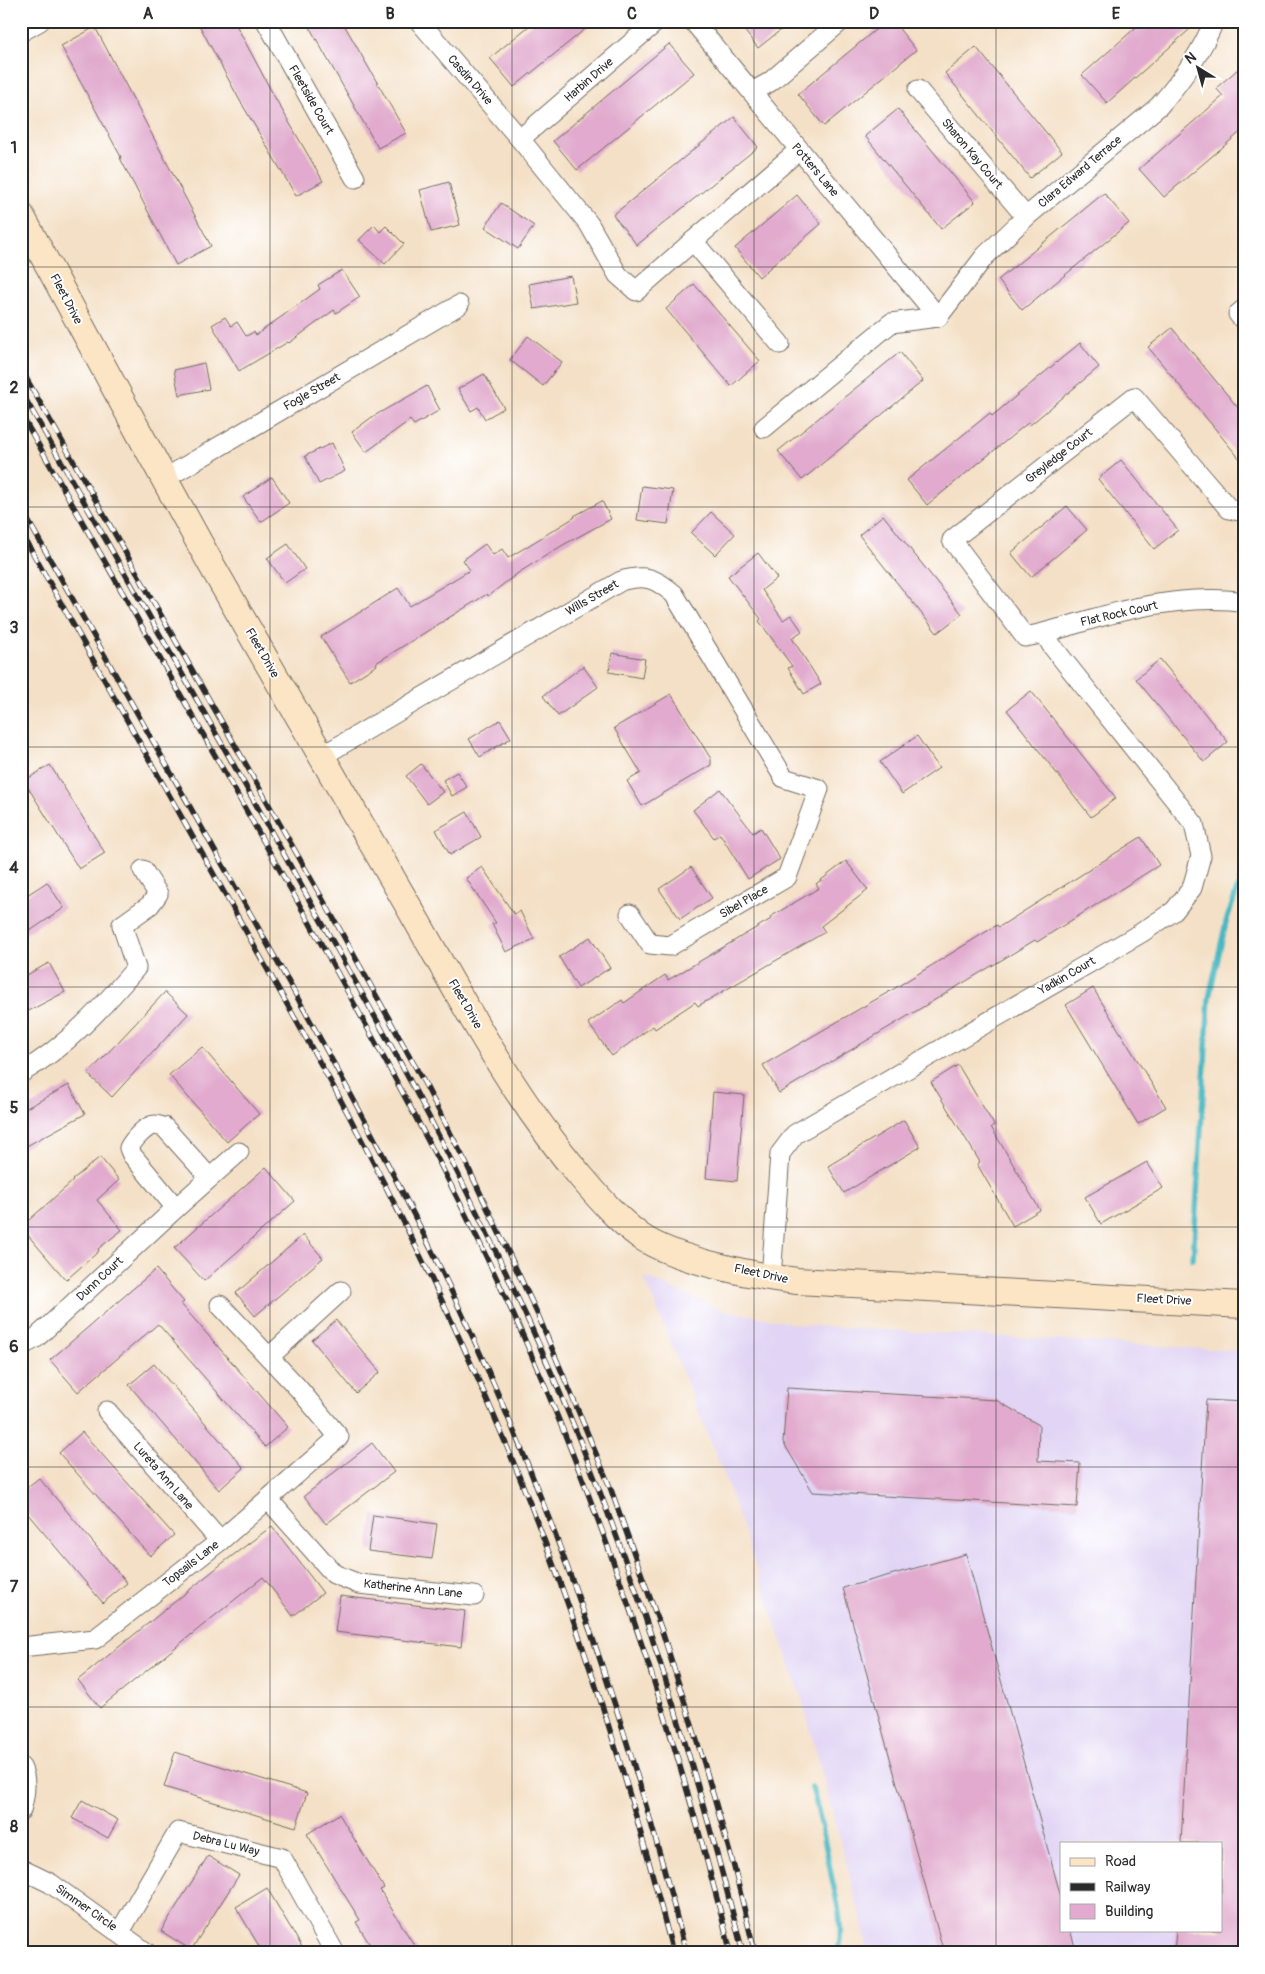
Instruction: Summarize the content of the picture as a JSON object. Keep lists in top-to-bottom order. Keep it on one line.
{"streets":{"street":["Casdin Drive","Harbin Drive","Fleetside Court","Sharon Kay Court","Potters Lane","Clara Edward Terrace","Fleet Drive","Fogle Street","Greyledge Court","Wills Street","Flat Rock Court","Sibel Place","Yadkin Court","Dunn Court","Lureta Ann Lane","Topsails Lane","Katherine Ann Lane","Debra Lu Way","Simmer Circle"]},"crossings":[["Casdin Drive","Harbin Drive"],["Sharon Kay Court","Clara Edward Terrace"],["Potters Lane","Clara Edward Terrace"],["Fleet Drive","Fogle Street"],["Fleet Drive","Wills Street"],["Fleet Drive","Yadkin Court"],["Greyledge Court","Flat Rock Court"],["Wills Street","Sibel Place"],["Flat Rock Court","Yadkin Court"],["Lureta Ann Lane","Topsails Lane"],["Topsails Lane","Katherine Ann Lane"],["Debra Lu Way","Simmer Circle"]],"legend":["Road","Railway","Building"],"north":"top left","grid":{"columns":["A","B","C","D","E"],"rows":["1","2","3","4","5","6","7","8"]}}
